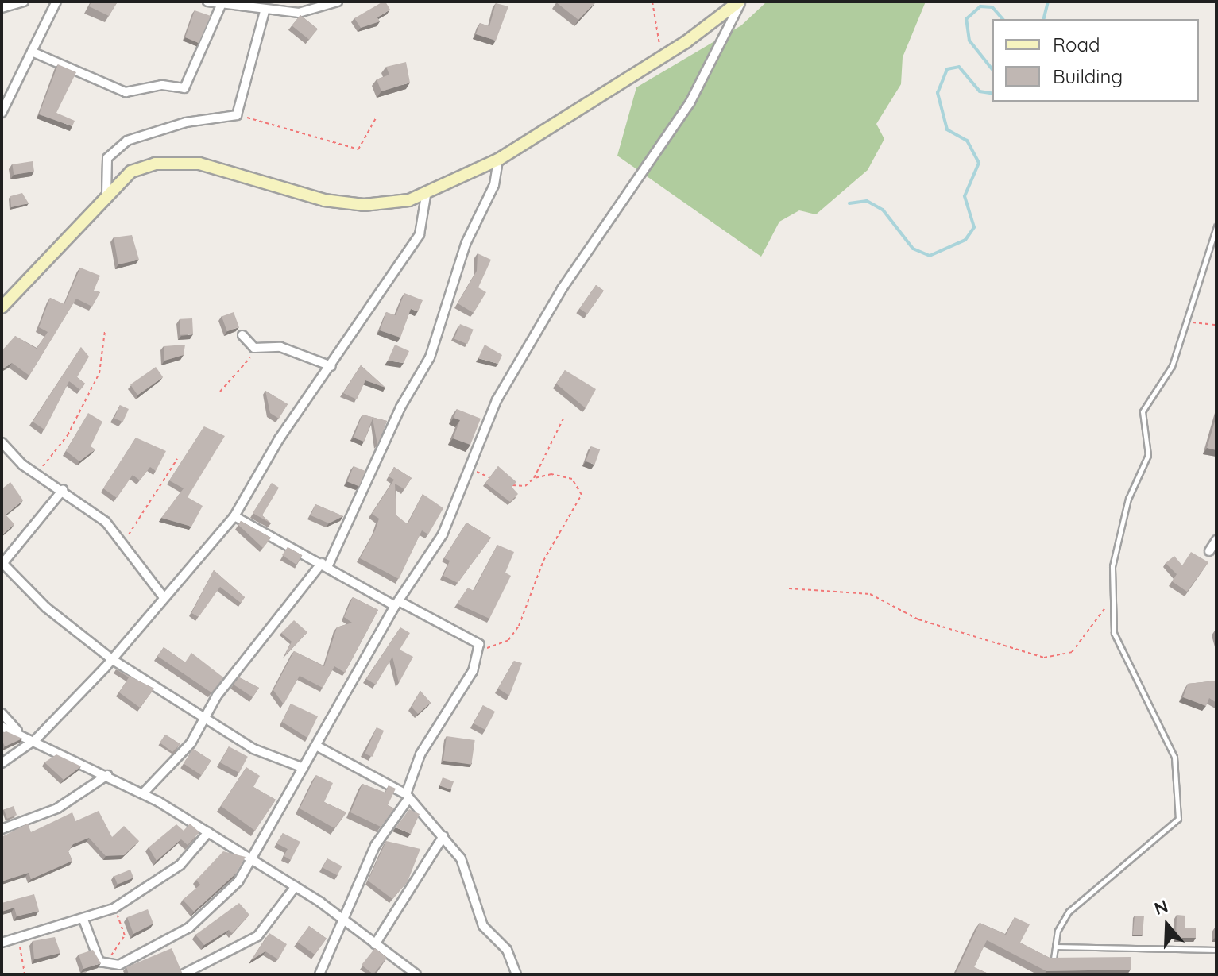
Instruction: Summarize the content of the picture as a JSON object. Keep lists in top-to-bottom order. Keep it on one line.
{"legend":["Road","Building"],"north":"top"}
